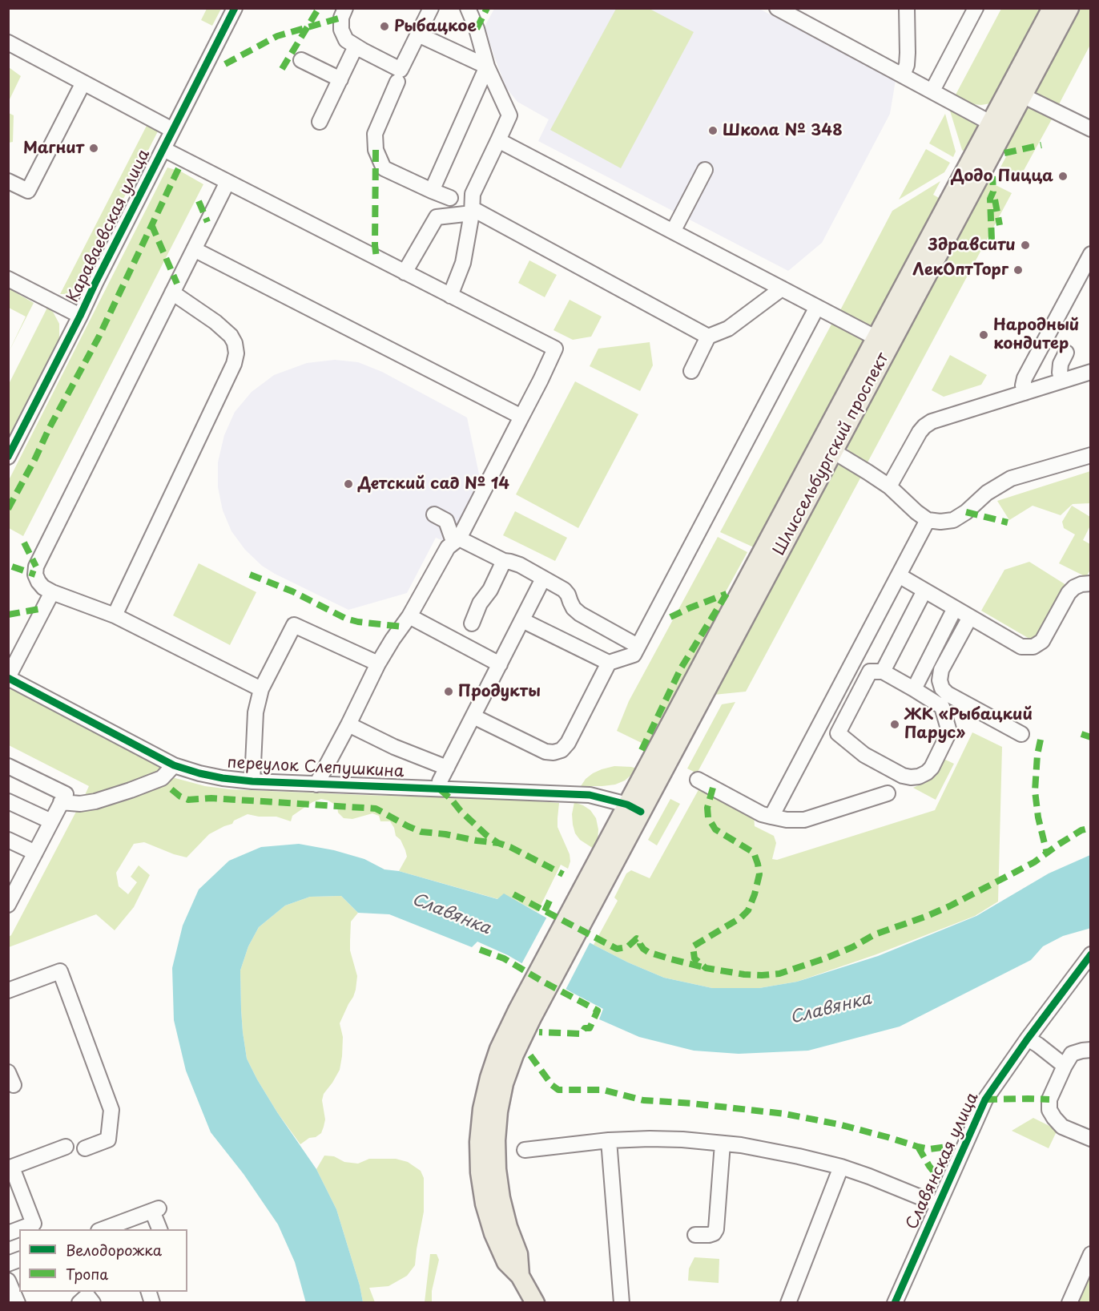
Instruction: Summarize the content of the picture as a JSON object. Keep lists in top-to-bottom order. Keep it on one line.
{"streets":{"main road":["Шлиссельбургский проспект"],"street":["Караваевская улица","переулок Слепушкина","Славянская улица"]},"crossings":[["Шлиссельбургский проспект","переулок Слепушкина"]],"water":["Славянка"],"places":["Рыбацкое","Школа № 348","Магнит","Додо Пицца","Здравсити","ЛекОптТорг","Народный кондитер","Детский сад № 14","Продукты","ЖК «Рыбацкий Парус»"],"legend":["Велодорожка","Тропа"]}
